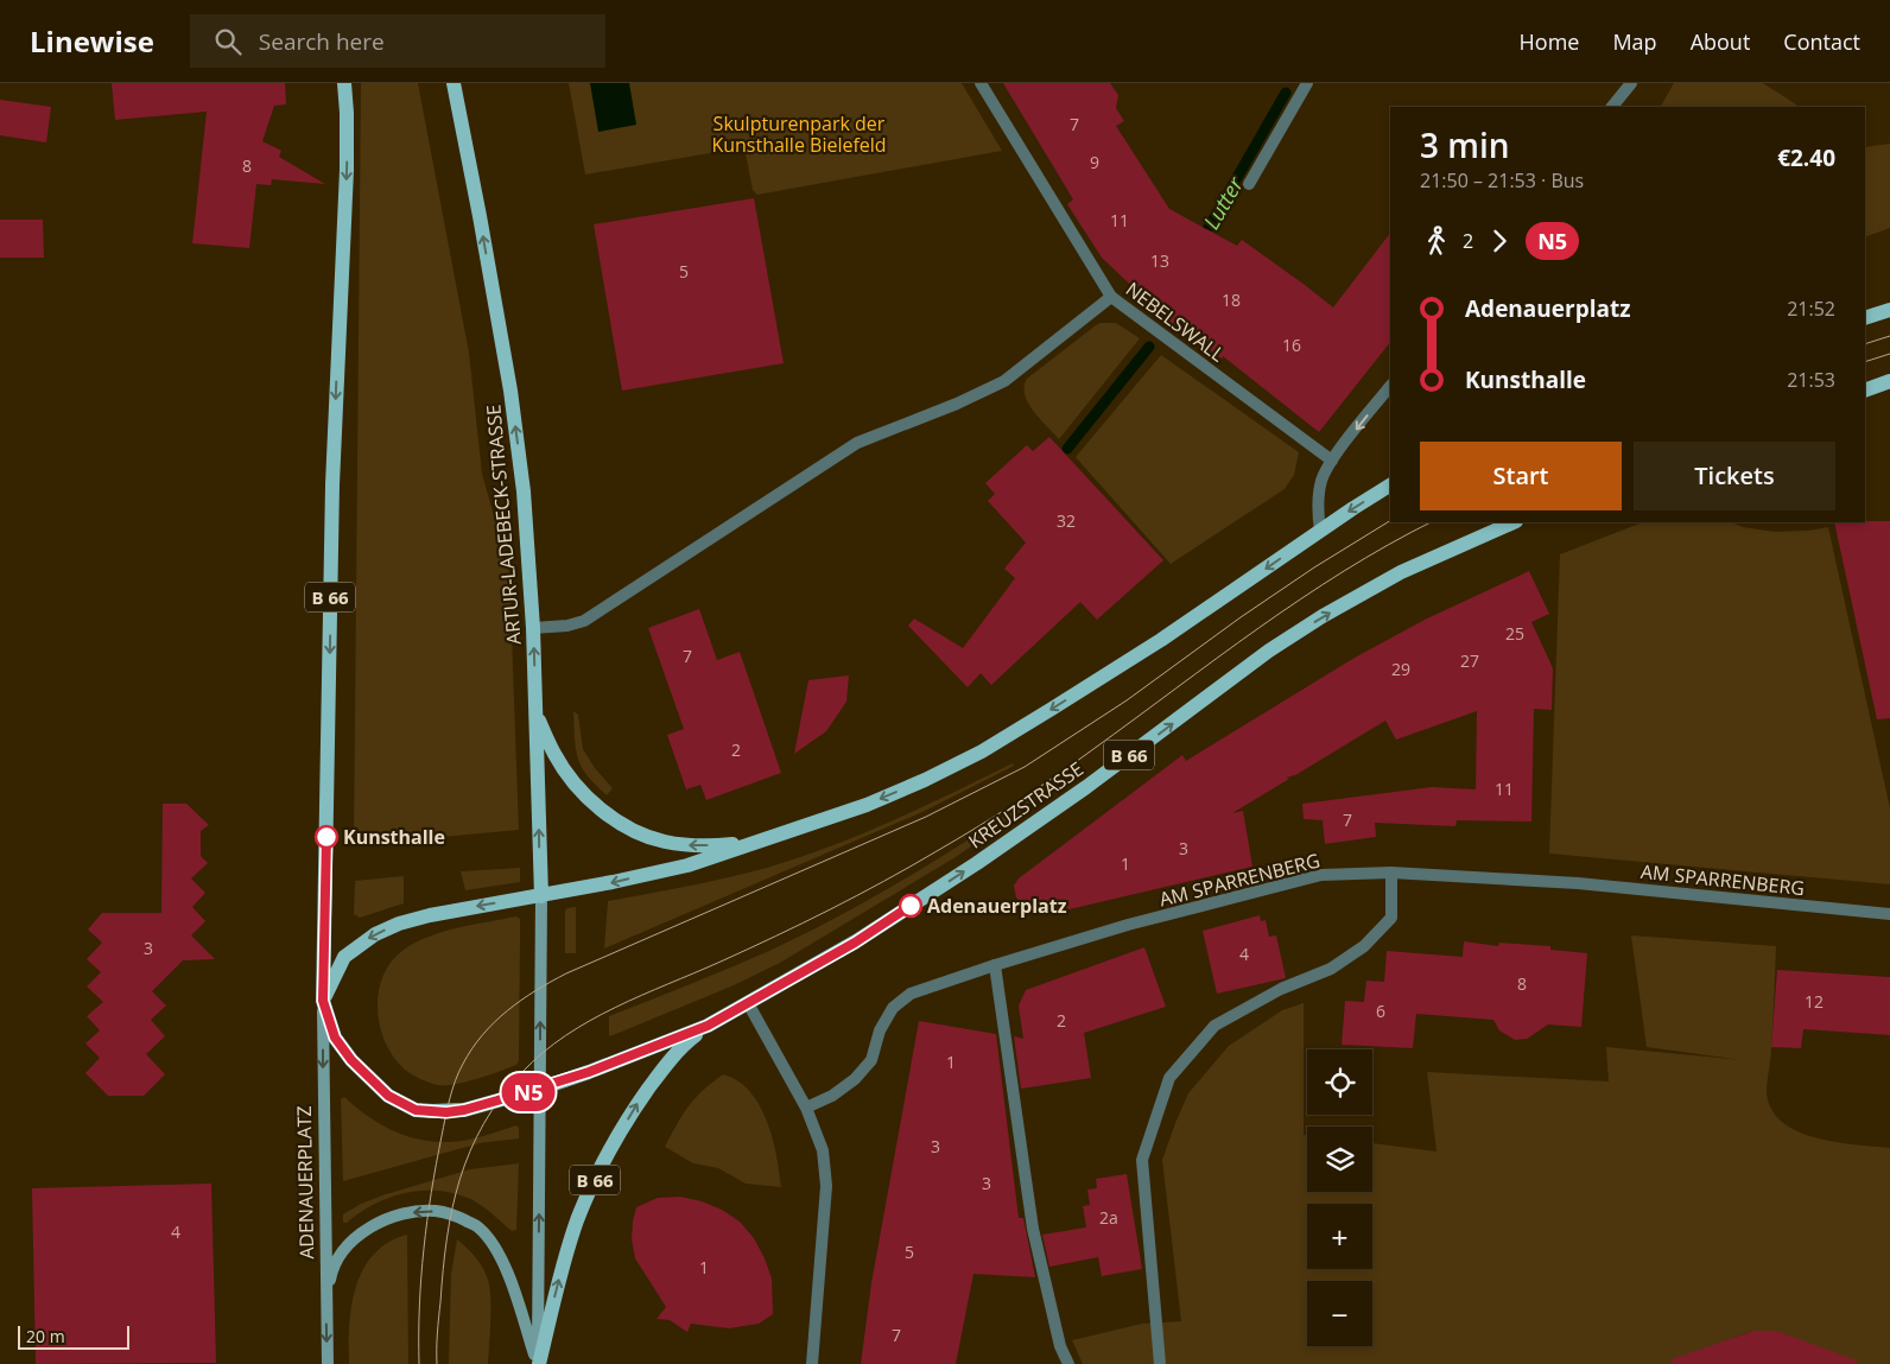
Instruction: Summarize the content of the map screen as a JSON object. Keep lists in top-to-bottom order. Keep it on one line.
{"streets":{"main road":["ARTUR-LADEBECK-STRASSE","B 66","KREUZSTRASSE","ADENAUERPLATZ"],"street":["NEBELSWALL","AM SPARRENBERG"]},"crossings":[["ARTUR-LADEBECK-STRASSE","ADENAUERPLATZ"],["B 66","KREUZSTRASSE"],["KREUZSTRASSE","ADENAUERPLATZ"]],"one_way":["ARTUR-LADEBECK-STRASSE","ADENAUERPLATZ"],"water":["Lutter"],"parks":["Skulpturenpark der Kunsthalle Bielefeld"],"places":["Kunsthalle","Adenauerplatz"],"lines":["bus line N5"],"house_numbers":["7","9","8","11","13","5","18","16","32","25","7","27","29","2","11","7","3","1","3","4","8","12","6","2","1","3","3","2a","4","5","1","7"],"scale_bar":"20 m","page":{"header":"Linewise","search":"Search here","nav":["Home","Map","About","Contact"],"on_map":"N5","heading":["3 min","21:50 – 21:53 · Bus","€2.40"],"legs":["2","N5"],"list":[{"name":"Adenauerplatz","value":"21:52"},{"name":"Kunsthalle","value":"21:53"}],"buttons":["Start","Tickets"],"map_buttons":["+","−"],"scale":"20 m"}}
